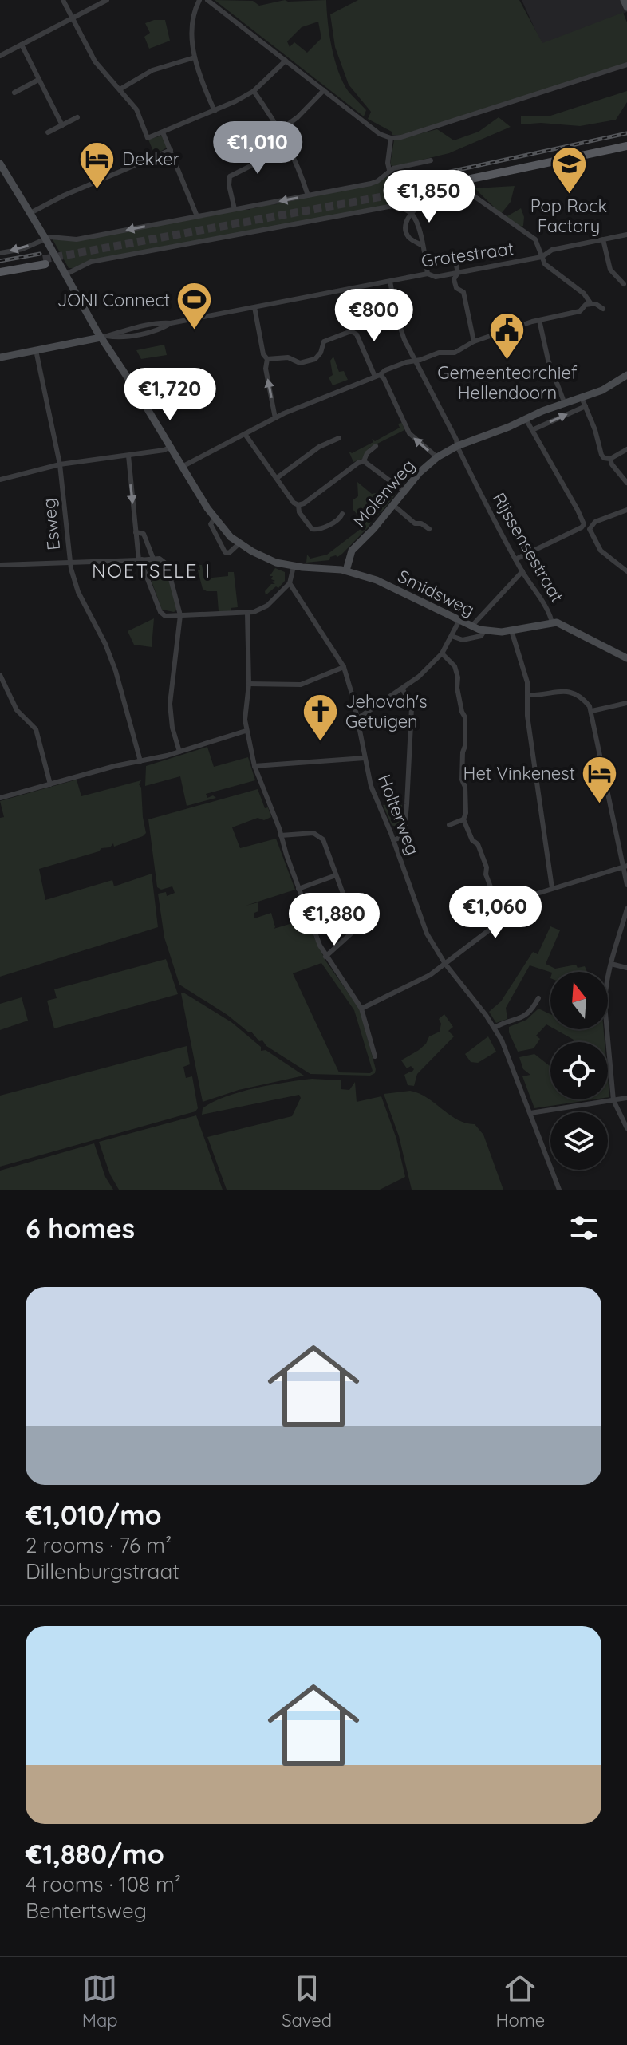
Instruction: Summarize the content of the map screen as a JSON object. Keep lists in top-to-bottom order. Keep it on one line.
{"streets":{"main road":["Grotestraat","Molenweg","Rijssensestraat","Smidsweg"],"street":["Esweg","Holterweg"]},"crossings":[["Grotestraat","Esweg"],["Grotestraat","Rijssensestraat"],["Grotestraat","Smidsweg"],["Molenweg","Rijssensestraat"],["Molenweg","Smidsweg"],["Rijssensestraat","Smidsweg"]],"districts":["NOETSELE I"],"places":{"hotel":["Dekker","Het Vinkenest"],"school or university":["Pop Rock Factory"],"sports":["JONI Connect"],"public building":["Gemeentearchief Hellendoorn"],"church":["Jehovah's Getuigen"]},"north":"top","page":{"price":["€1,010","€1,850","€800","€1,720","€1,060","€1,880"],"heading":"6 homes","list":[{"name":"€1,010/mo","note":"2 rooms · 76 m² · Dillenburgstraat"},{"name":"€1,880/mo","note":"4 rooms · 108 m² · Bentertsweg"}],"tabs":["Map","Saved","Home"]}}
